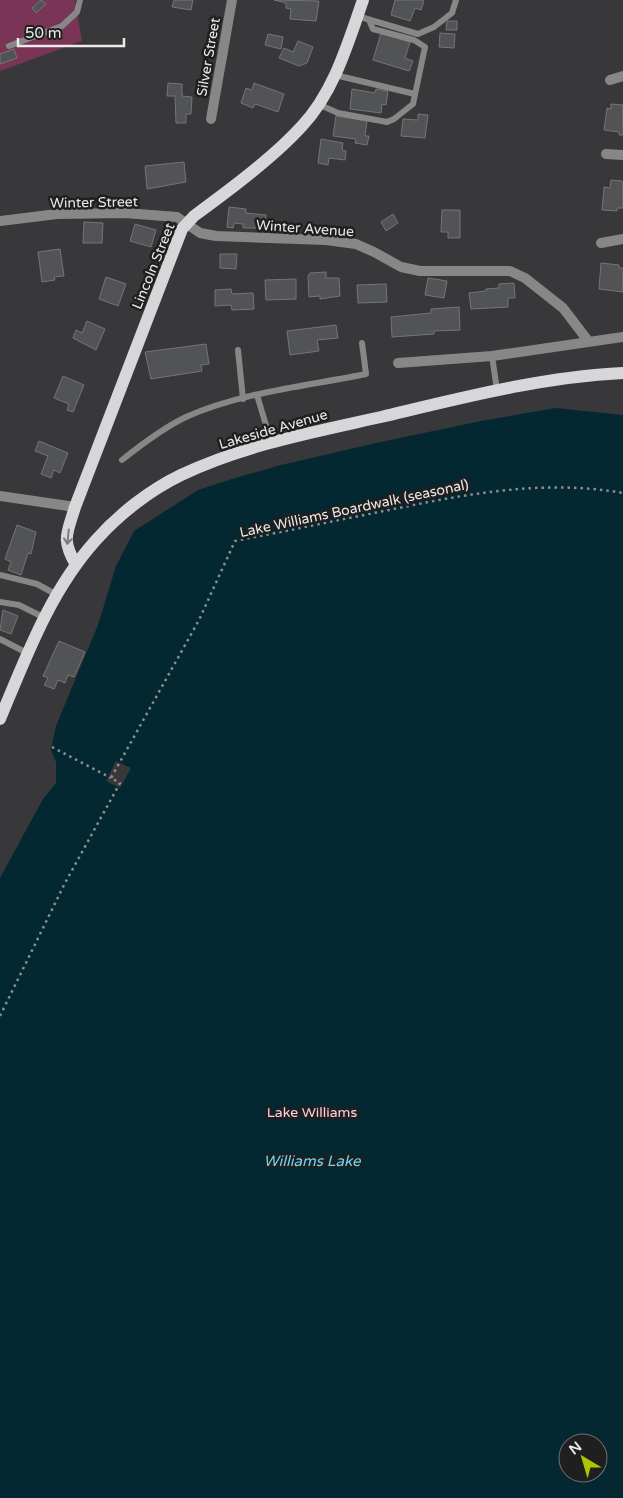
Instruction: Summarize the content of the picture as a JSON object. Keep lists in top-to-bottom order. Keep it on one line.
{"streets":{"main road":["Lincoln Street","Lakeside Avenue"],"street":["Silver Street","Winter Street","Winter Avenue"],"path":["Lake Williams Boardwalk (seasonal)"]},"crossings":[["Winter Street","Winter Avenue"],["Winter Street","Lincoln Street"],["Winter Avenue","Lincoln Street"],["Lincoln Street","Lakeside Avenue"]],"water":["Williams Lake"],"parks":["Lake Williams"],"scale_bar":"50 m","north":"top left"}
